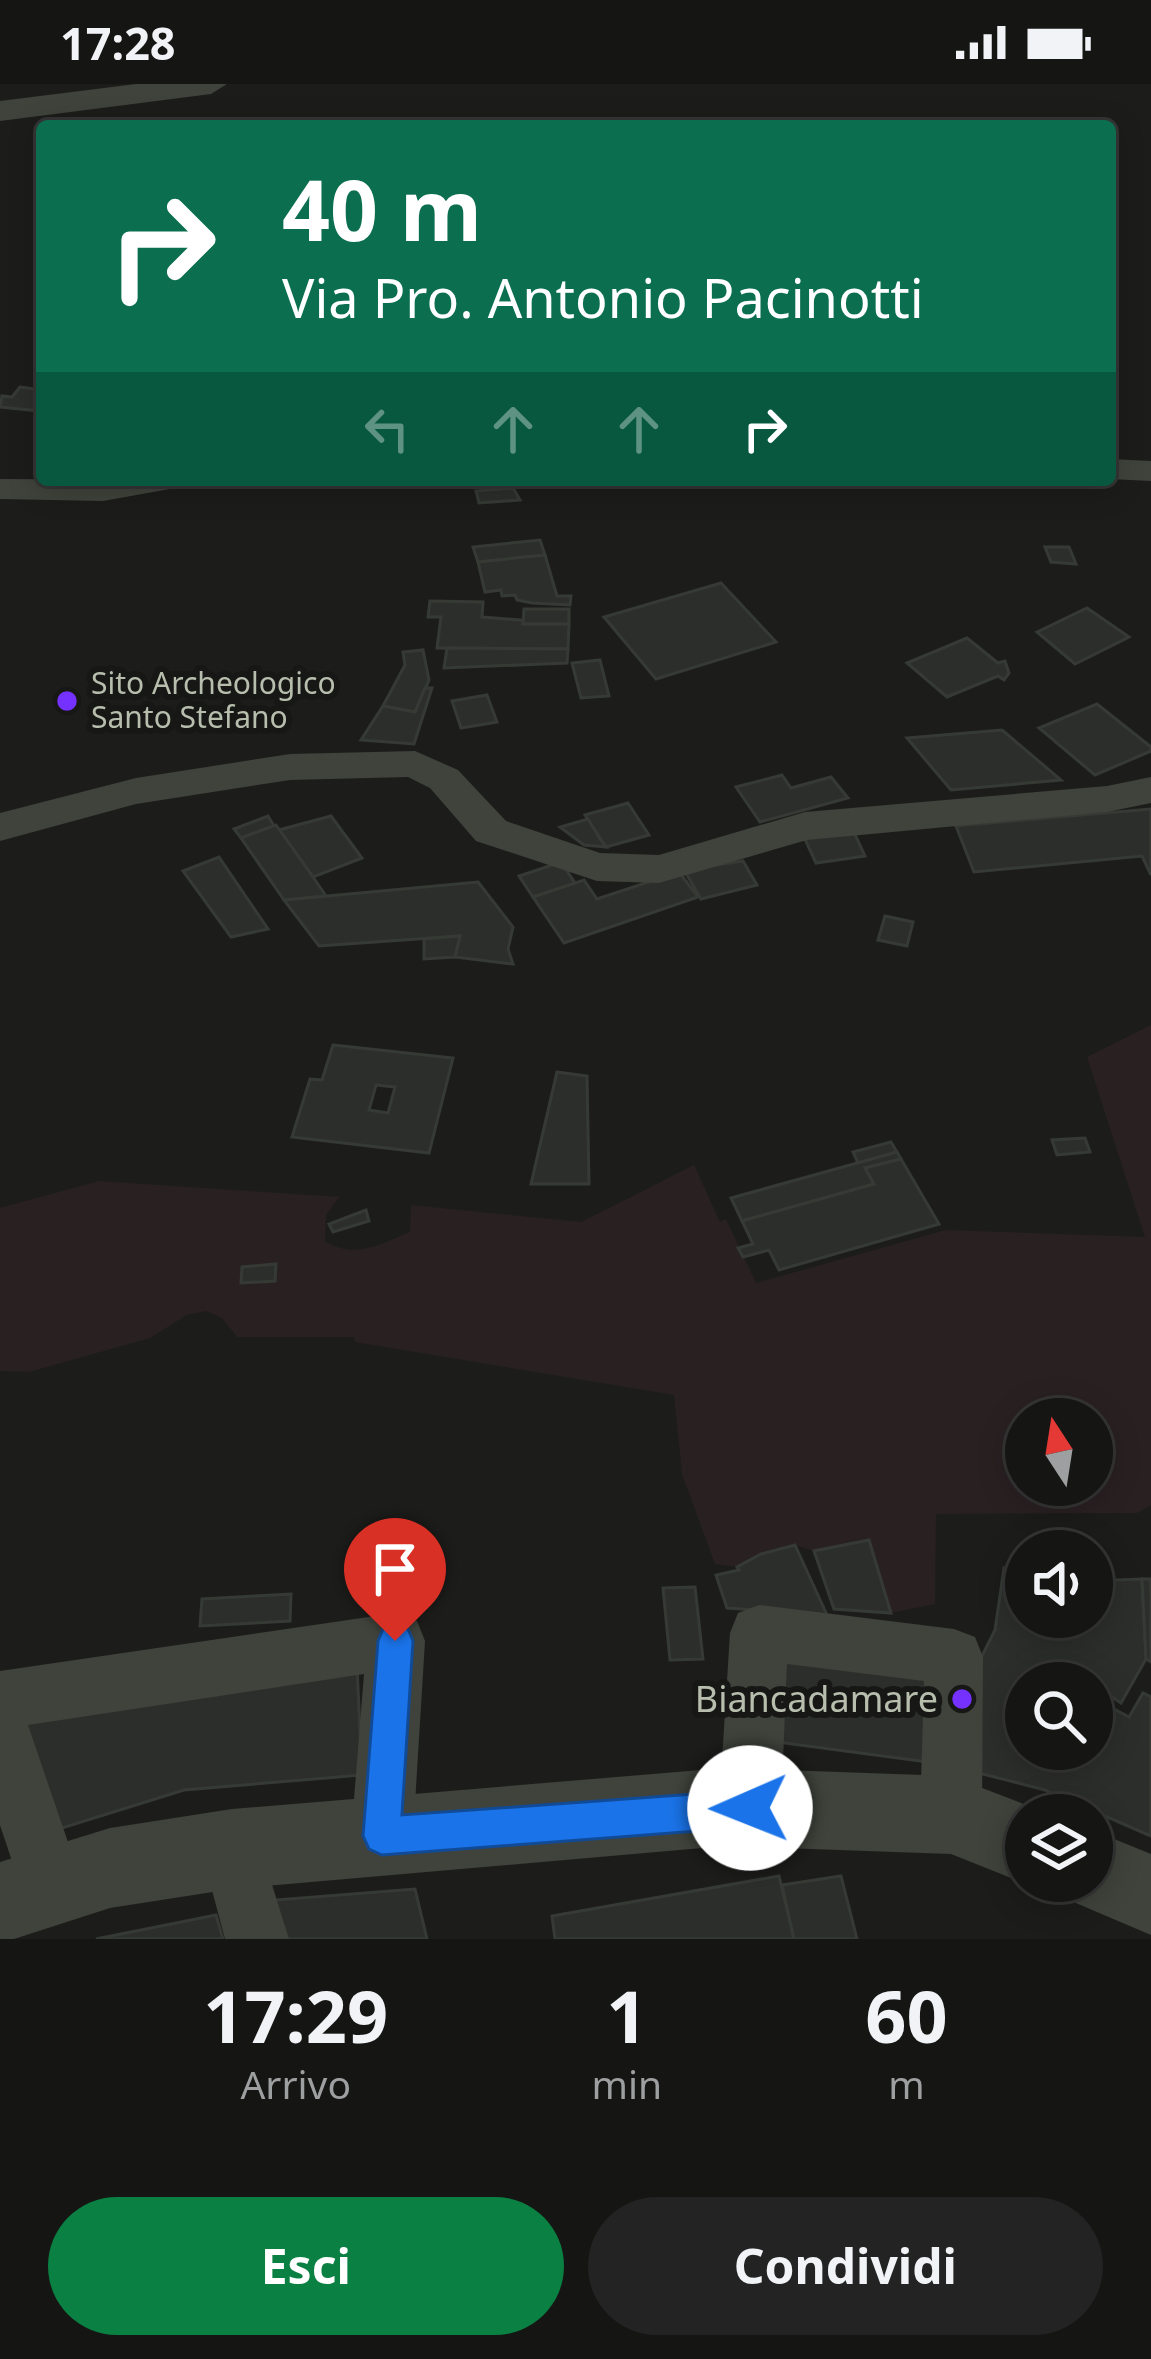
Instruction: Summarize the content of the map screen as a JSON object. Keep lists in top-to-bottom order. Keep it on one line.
{"places":["Sito Archeologico Santo Stefano","Biancadamare"],"north":"top","page":{"status":"17:28","turn":["40 m","Via Pro. Antonio Pacinotti"],"eta":["17:29","Arrivo","1","min","60","m"],"buttons":["Esci","Condividi"]}}
